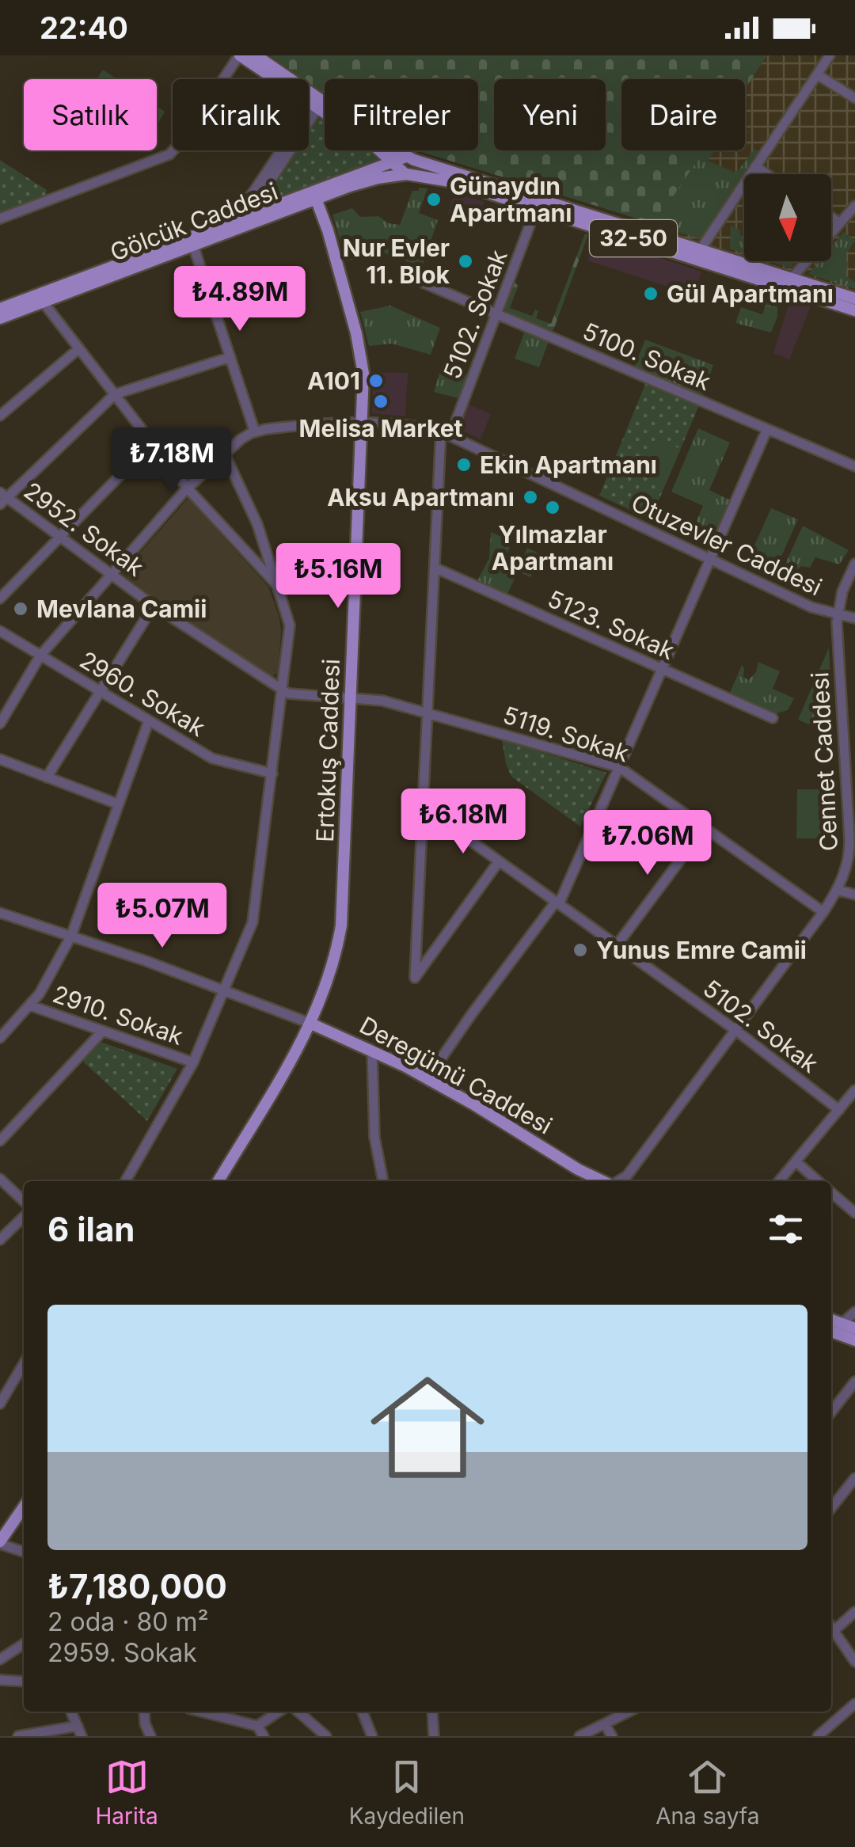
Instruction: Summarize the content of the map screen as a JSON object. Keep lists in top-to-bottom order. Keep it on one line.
{"streets":{"main road":["Gölcük Caddesi","32-50","Ertokuş Caddesi","Deregümü Caddesi"],"street":["5102. Sokak","5100. Sokak","2952. Sokak","Otuzevler Caddesi","5123. Sokak","2960. Sokak","5119. Sokak","Cennet Caddesi","2910. Sokak"]},"crossings":[["Gölcük Caddesi","32-50"],["Gölcük Caddesi","Ertokuş Caddesi"],["32-50","5102. Sokak"],["5102. Sokak","5100. Sokak"],["5102. Sokak","Otuzevler Caddesi"],["5102. Sokak","5123. Sokak"],["5102. Sokak","5119. Sokak"],["5102. Sokak","Cennet Caddesi"],["2952. Sokak","5119. Sokak"],["2952. Sokak","Ertokuş Caddesi"],["Otuzevler Caddesi","Ertokuş Caddesi"],["Otuzevler Caddesi","Cennet Caddesi"],["5119. Sokak","Ertokuş Caddesi"],["5119. Sokak","Cennet Caddesi"],["Ertokuş Caddesi","Deregümü Caddesi"]],"places":["Günaydın Apartmanı","Nur Evler 11. Blok","Gül Apartmanı","A101","Melisa Market","Ekin Apartmanı","Aksu Apartmanı","Yılmazlar Apartmanı","Mevlana Camii","Yunus Emre Camii"],"north":"bottom","page":{"status":"22:40","chip":["Satılık","Kiralık","Filtreler","Yeni","Daire"],"price":["₺4.89M","₺7.18M","₺5.16M","₺6.18M","₺7.06M","₺5.07M"],"heading":"6 ilan","list":[{"name":"₺7,180,000","note":"2 oda · 80 m² · 2959. Sokak"}],"tabs":["Harita","Kaydedilen","Ana sayfa"]}}
